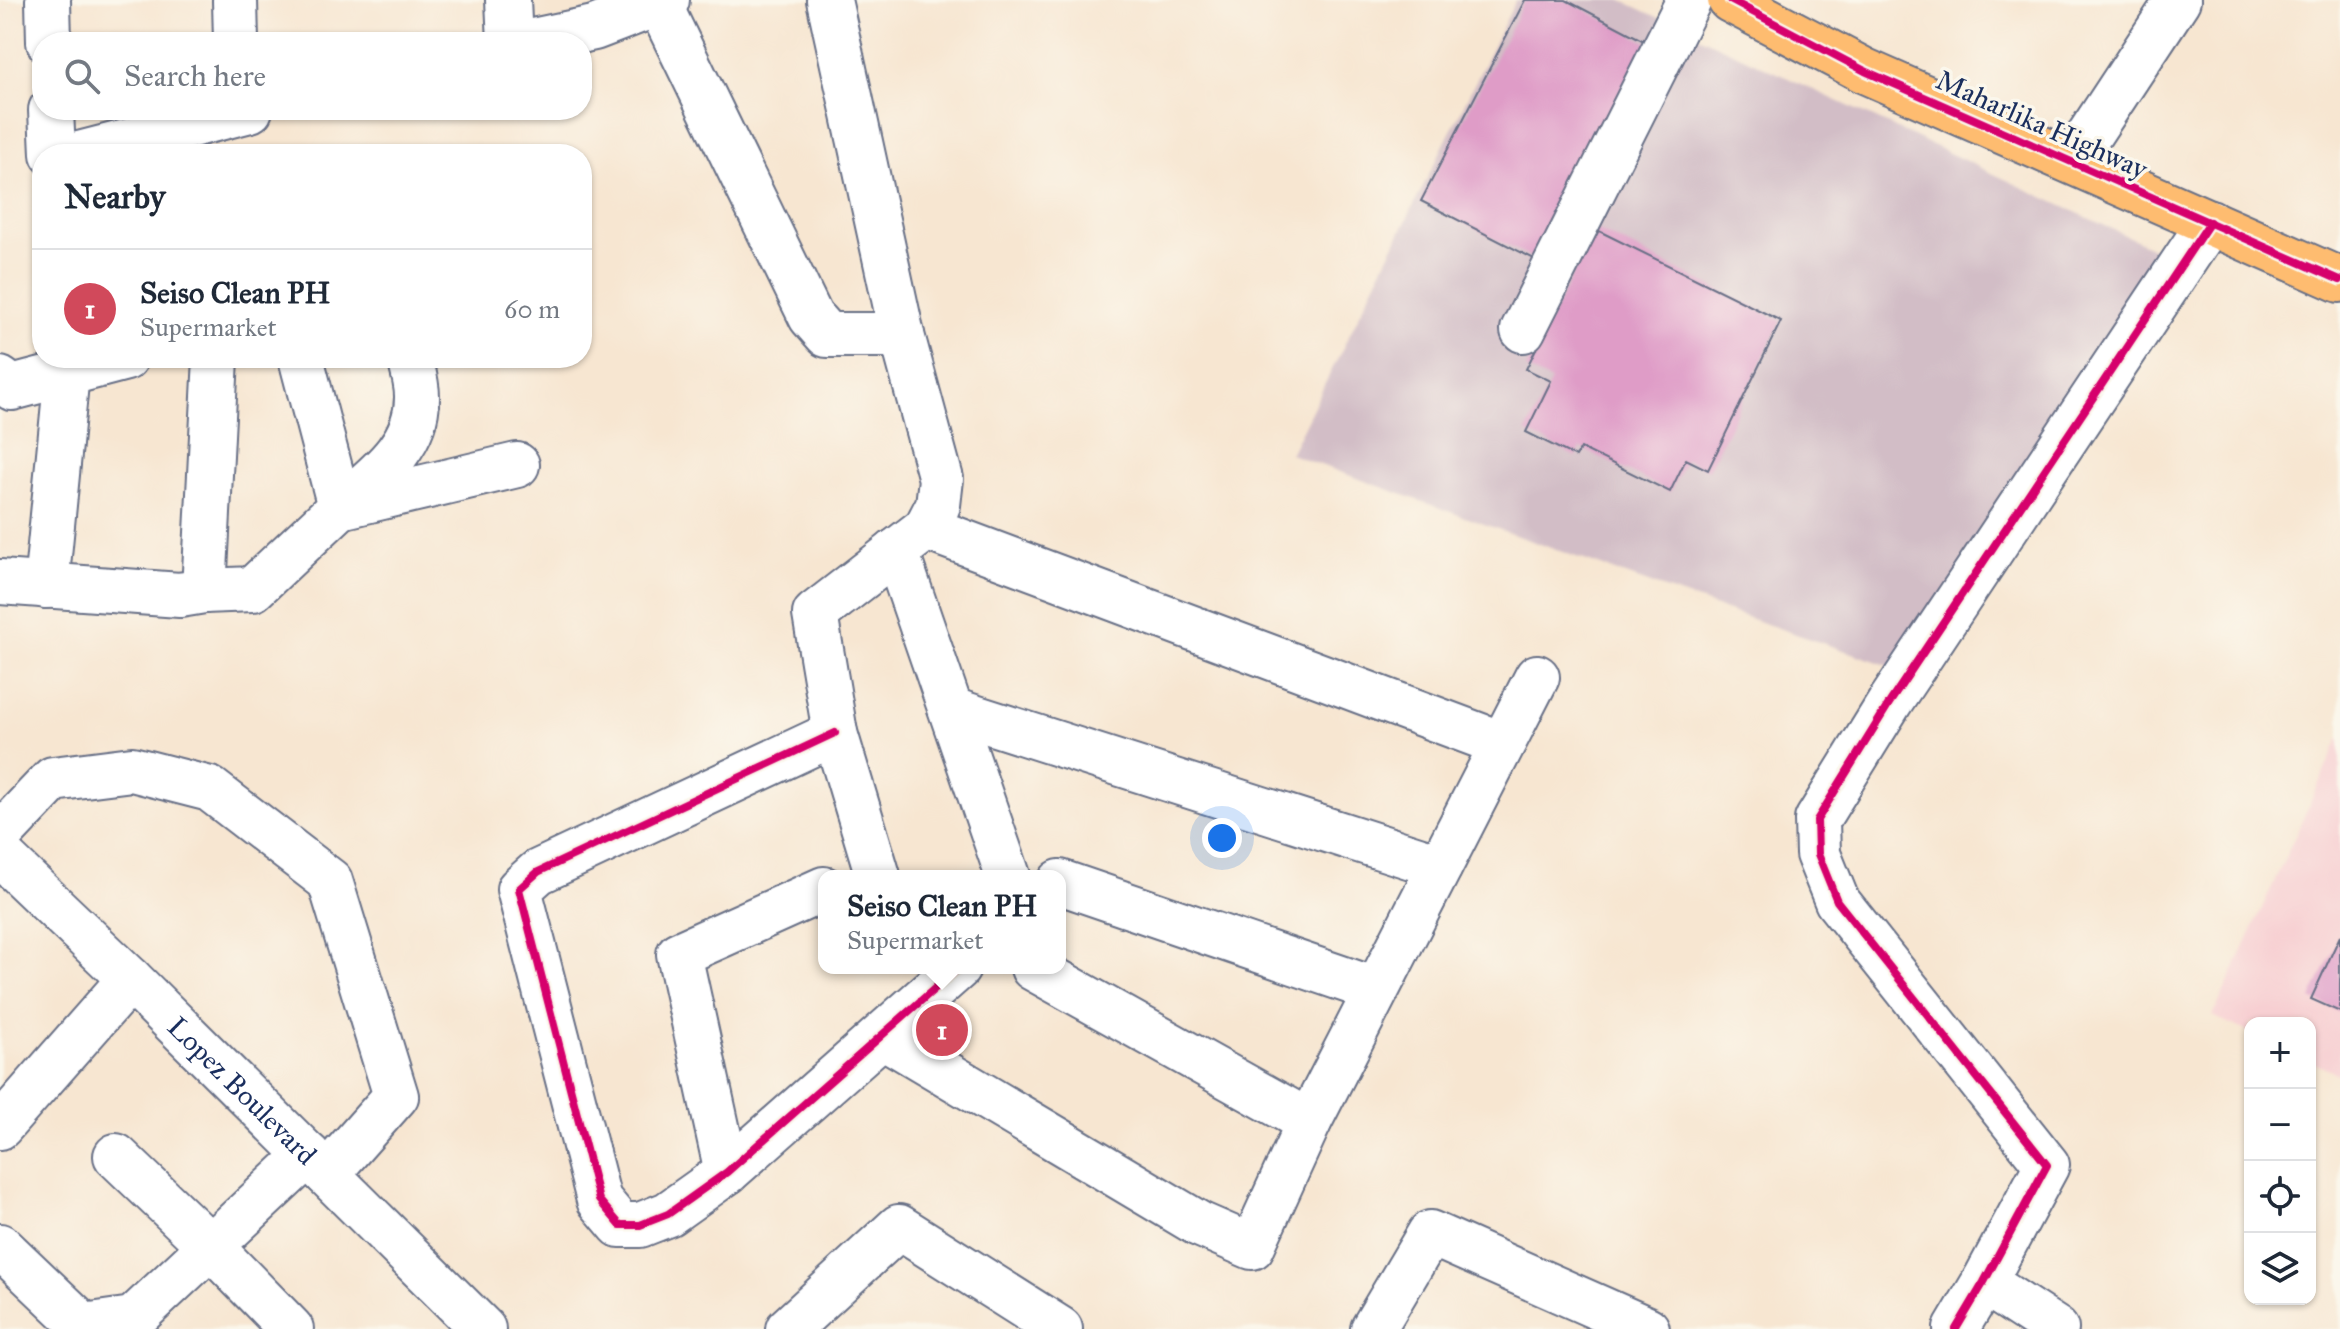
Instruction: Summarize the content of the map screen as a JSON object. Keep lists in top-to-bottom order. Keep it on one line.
{"streets":{"main road":["Maharlika Highway"],"street":["Lopez Boulevard"]},"page":{"search":"Search here","heading":"Nearby","list":[{"mark":"1","name":"Seiso Clean PH","note":"Supermarket","value":"60 m"}],"popup":["Seiso Clean PH","Supermarket"],"pins":"1","map_buttons":["+","−"]}}
